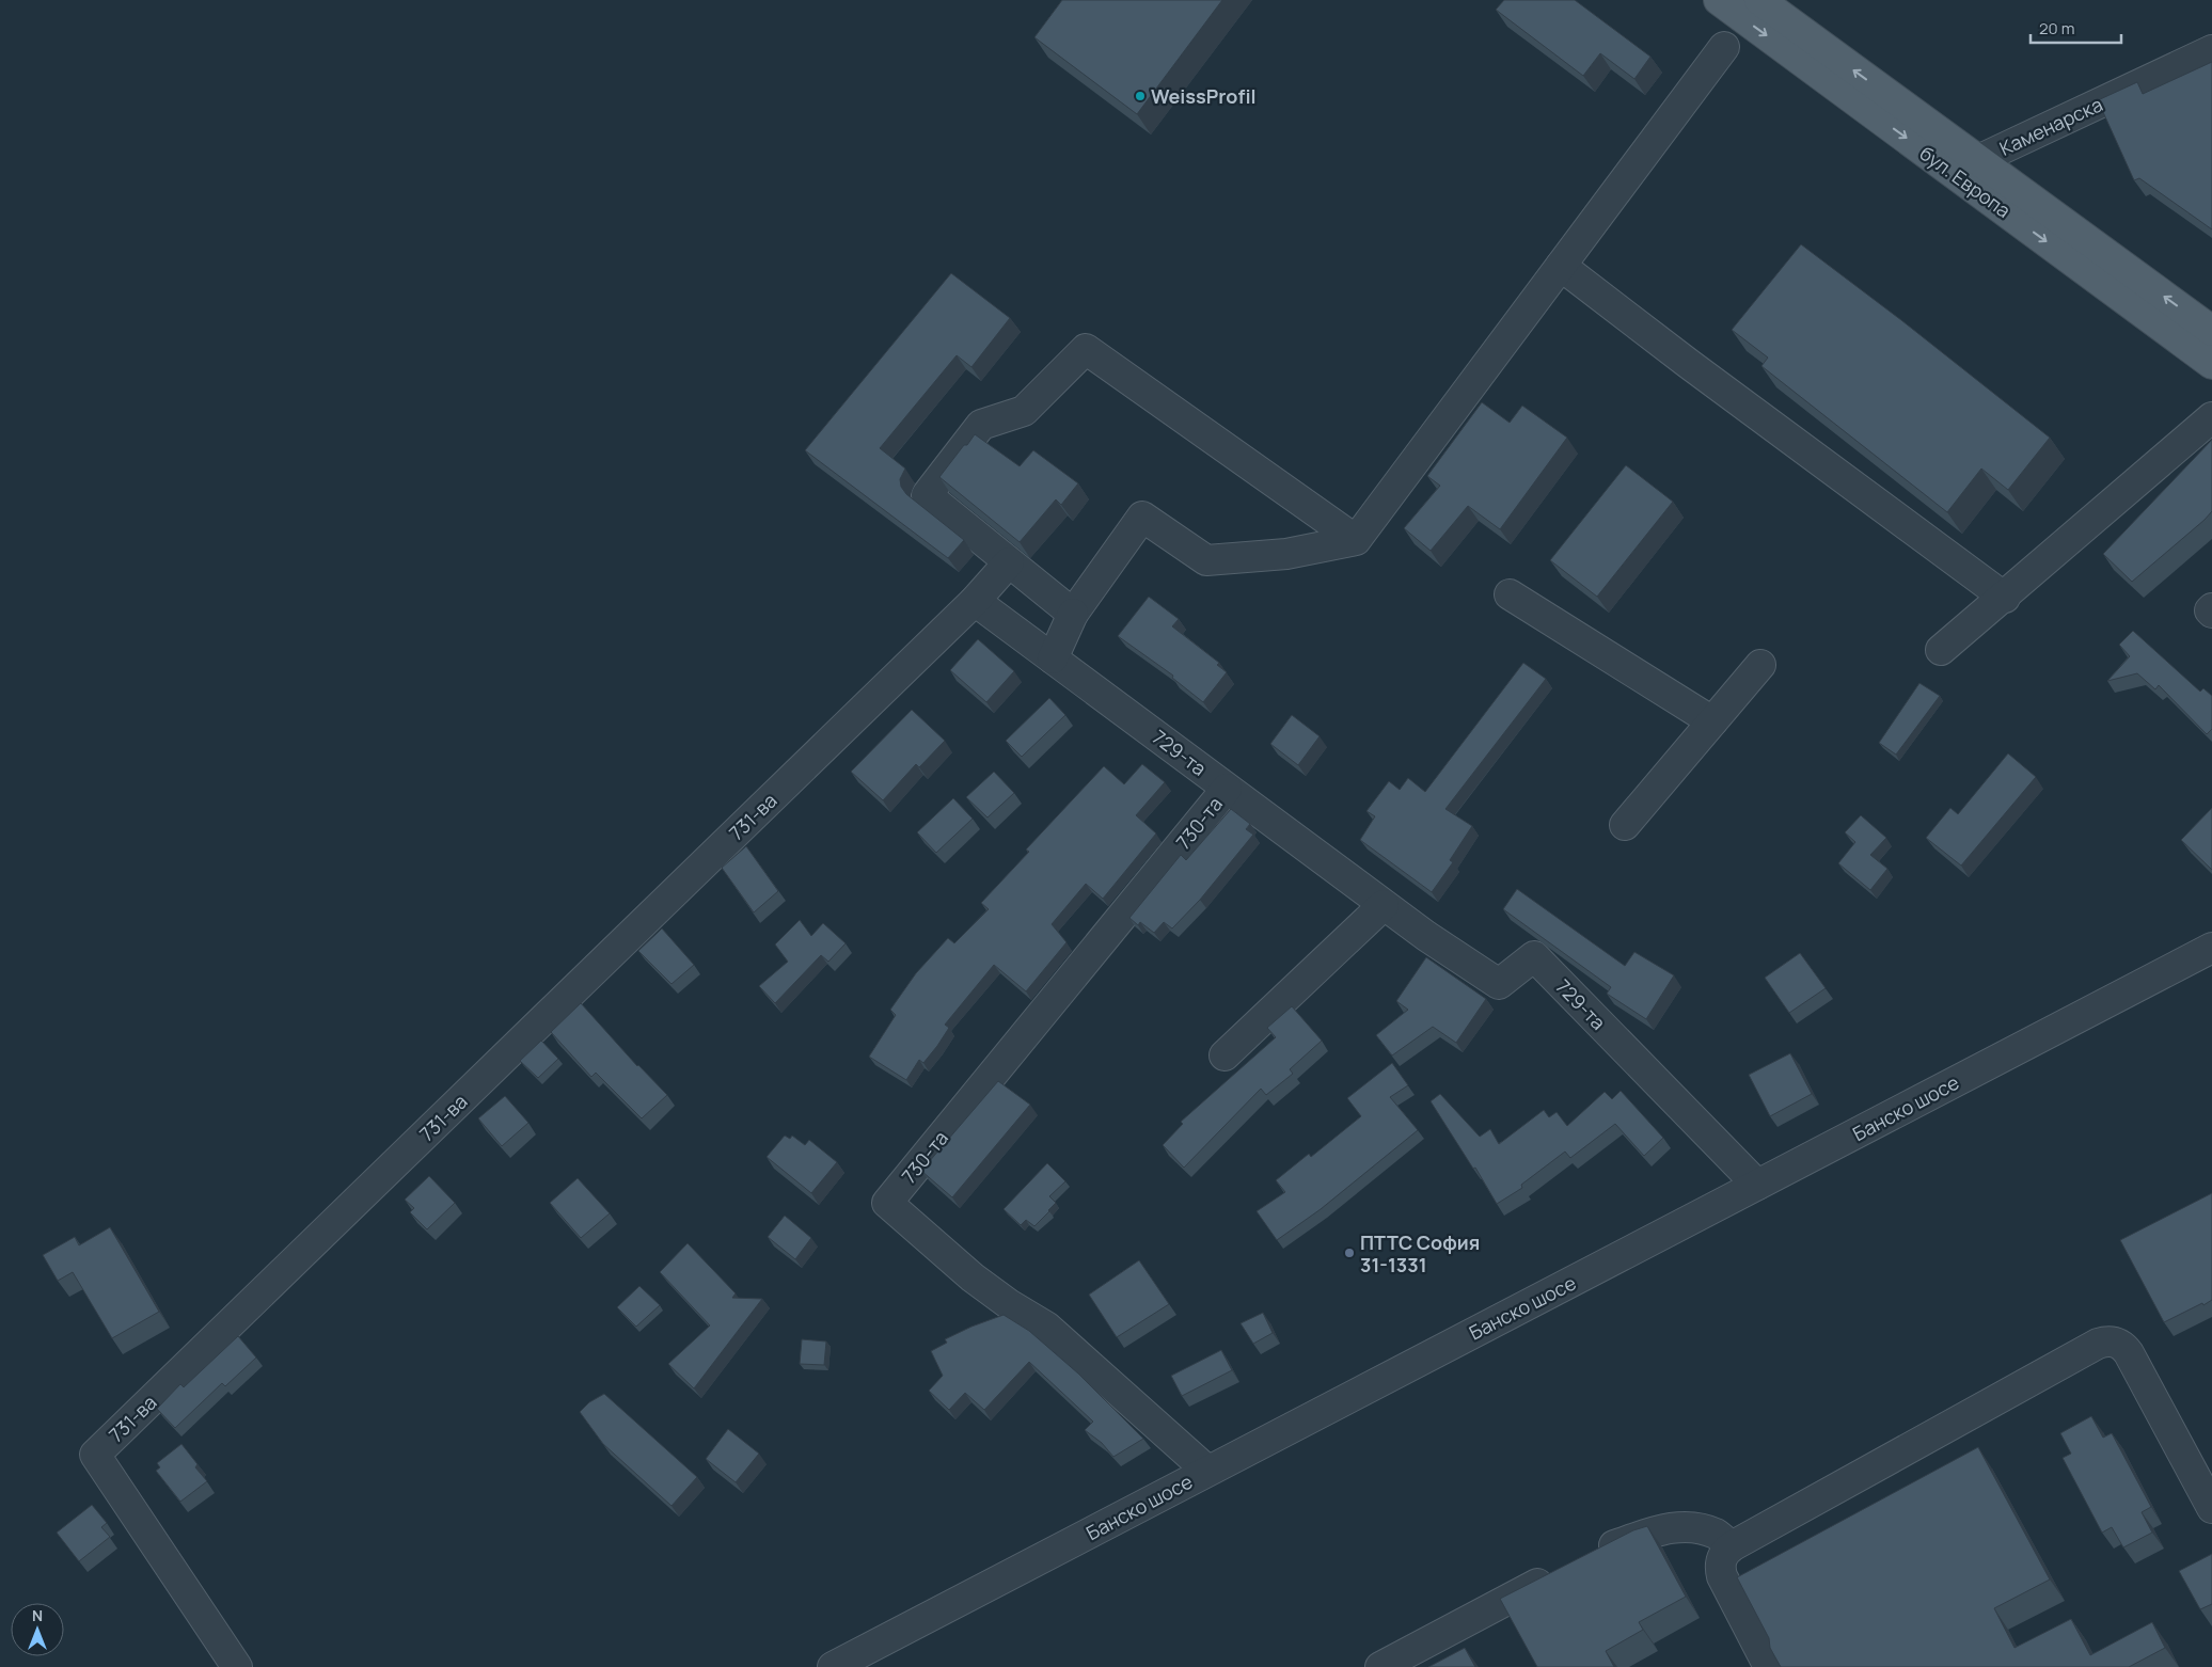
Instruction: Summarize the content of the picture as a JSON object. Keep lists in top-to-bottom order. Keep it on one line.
{"streets":{"main road":["бул. Европа"],"street":["Каменарска","729-та","731-ва","730-та","Банско шосе"]},"crossings":[["Каменарска","бул. Европа"],["729-та","731-ва"],["729-та","730-та"],["729-та","Банско шосе"],["730-та","Банско шосе"]],"places":["WeissProfil","ПТТС София 31-1331"],"scale_bar":"20 m","north":"top"}
